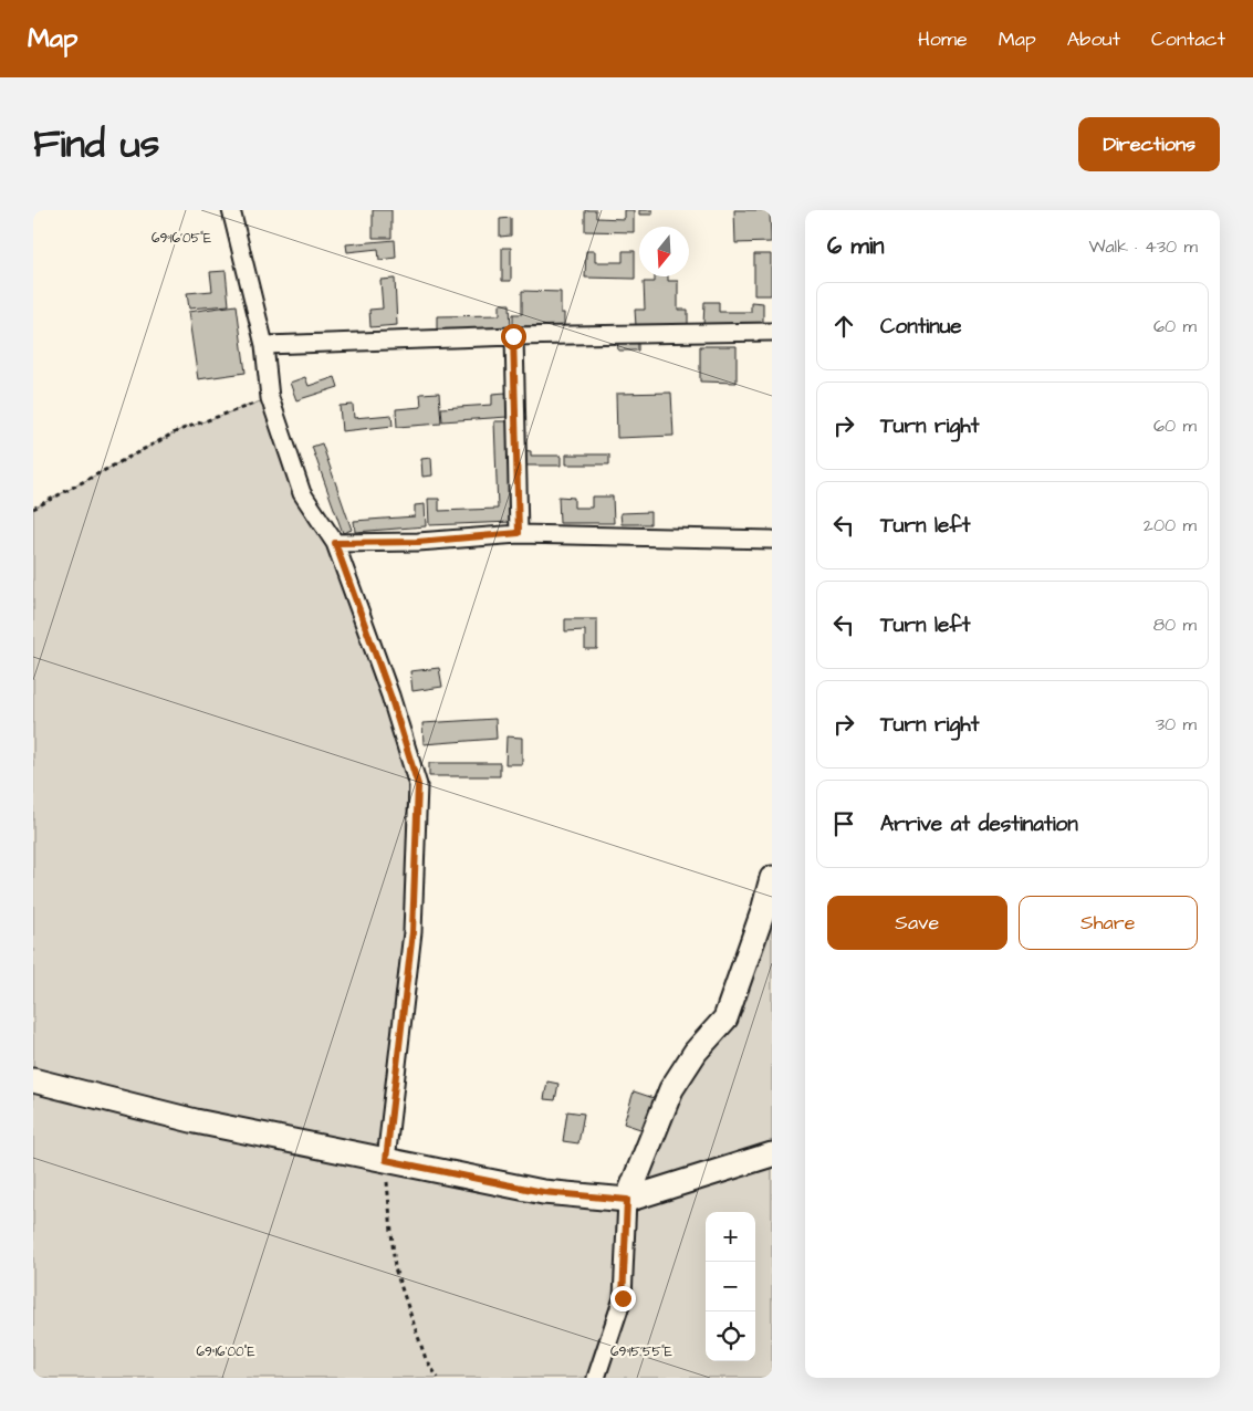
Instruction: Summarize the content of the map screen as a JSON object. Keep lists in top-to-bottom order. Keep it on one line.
{"north":"bottom","page":{"header":"Map","nav":["Home","Map","About","Contact"],"title":"Find us","buttons":["Directions",["Save","Share"]],"heading":["6 min","Walk · 430 m"],"list":[["Continue","60 m"],["Turn right","60 m"],["Turn left","200 m"],["Turn left","80 m"],["Turn right","30 m"],"Arrive at destination"],"map_buttons":["+","−"]},"coordinates":["69°16'05\"E","69°16'00\"E","69°15'55\"E"]}
